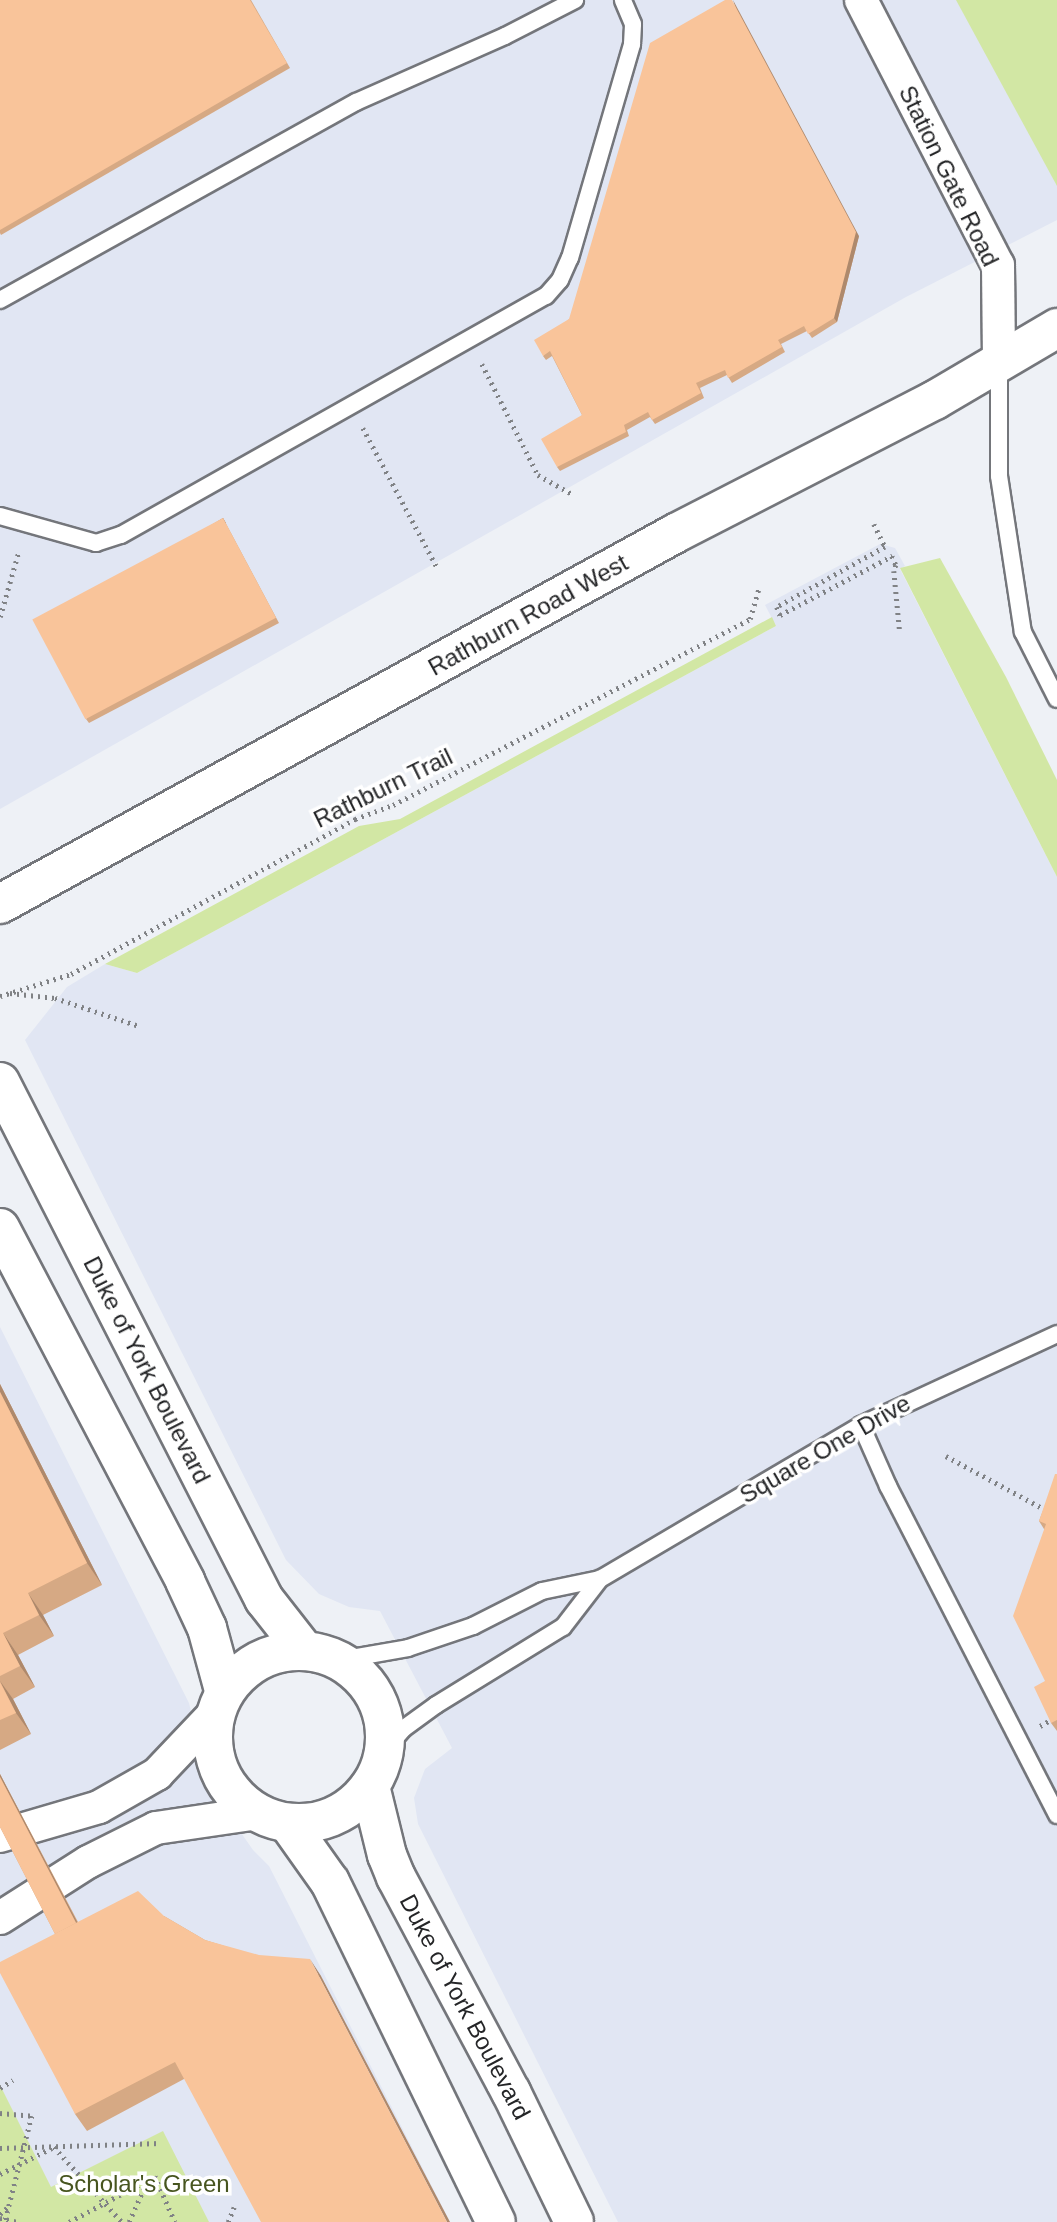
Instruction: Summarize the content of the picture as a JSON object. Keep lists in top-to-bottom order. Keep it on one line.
{"streets":{"street":["Station Gate Road","Rathburn Road West","Duke of York Boulevard"],"lane":["Square One Drive"],"path":["Rathburn Trail"]},"crossings":[["Station Gate Road","Rathburn Road West"],["Duke of York Boulevard","Square One Drive"]],"parks":["Scholar's Green"]}
